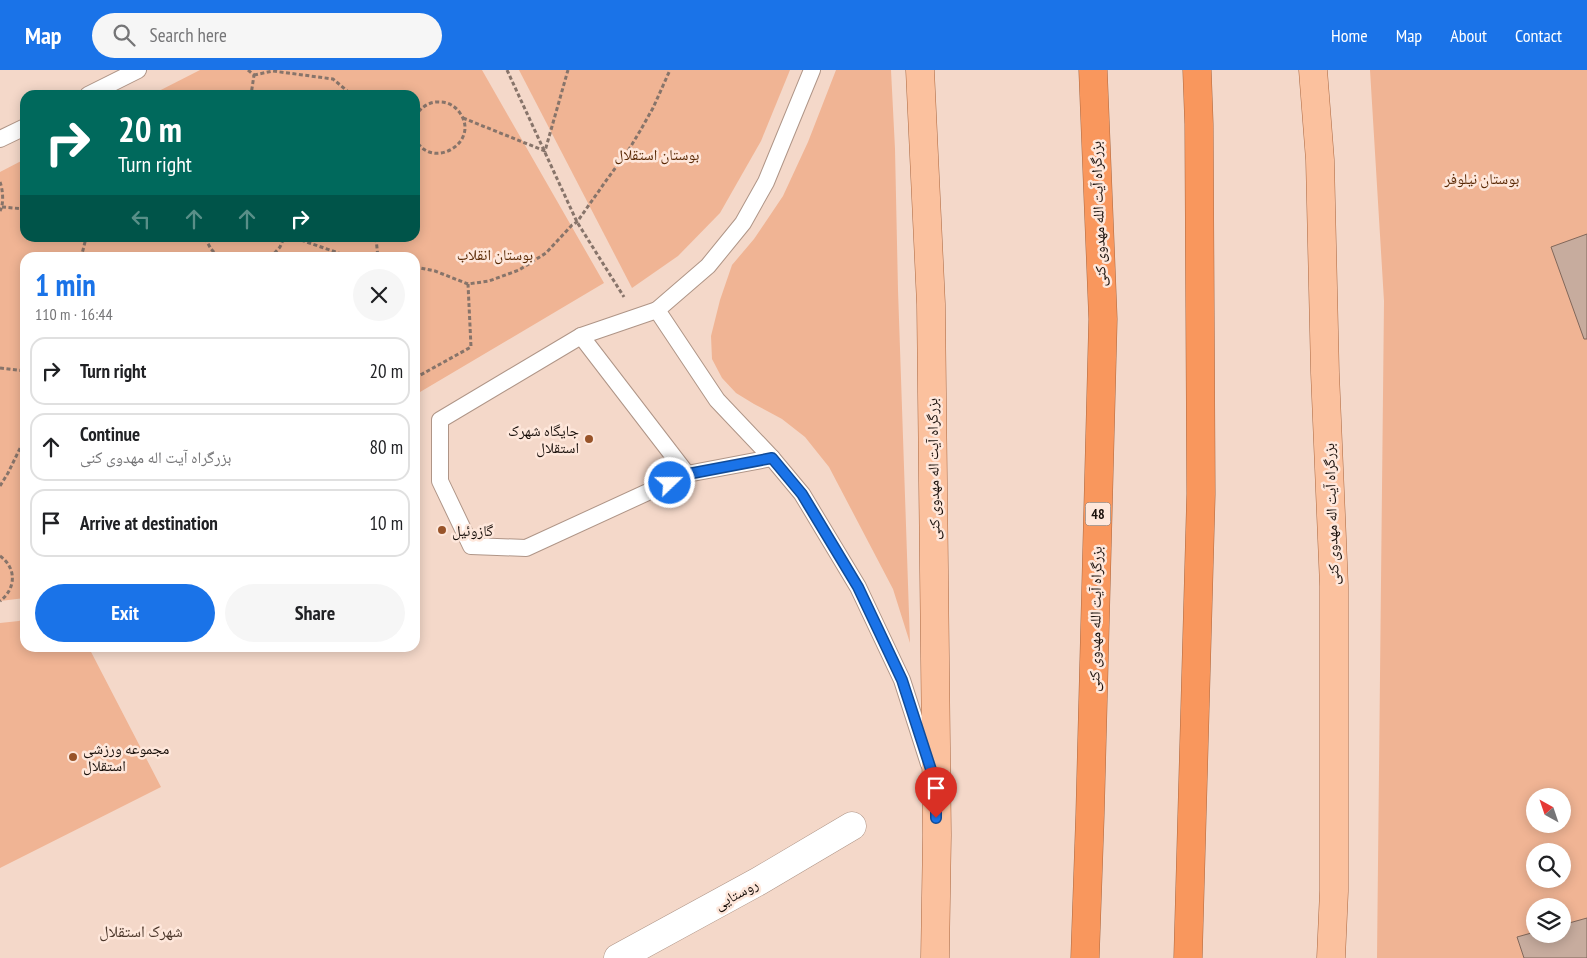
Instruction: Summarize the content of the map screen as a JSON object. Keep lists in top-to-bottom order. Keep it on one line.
{"streets":{"highway":["بزرگراه آیت الله مهدوی کنی","48"],"main road":["بزرگراه آیت اله مهدوی کنی"],"street":["روستایی"]},"districts":["شهرک استقلال"],"parks":["بوستان استقلال","بوستان نیلوفر","بوستان انقلاب"],"places":["جایگاه شهرک استقلال","گازوئیل","مجموعه ورزشی استقلال"],"north":"top left","page":{"header":"Map","search":"Search here","nav":["Home","Map","About","Contact"],"turn":["20 m","Turn right"],"heading":["1 min","110 m · 16:44"],"list":[{"name":"Turn right","value":"20 m"},{"name":"Continue","note":"بزرگراه آیت اله مهدوی کنی","value":"80 m"},{"name":"Arrive at destination","value":"10 m"}],"buttons":["Exit","Share"]}}
